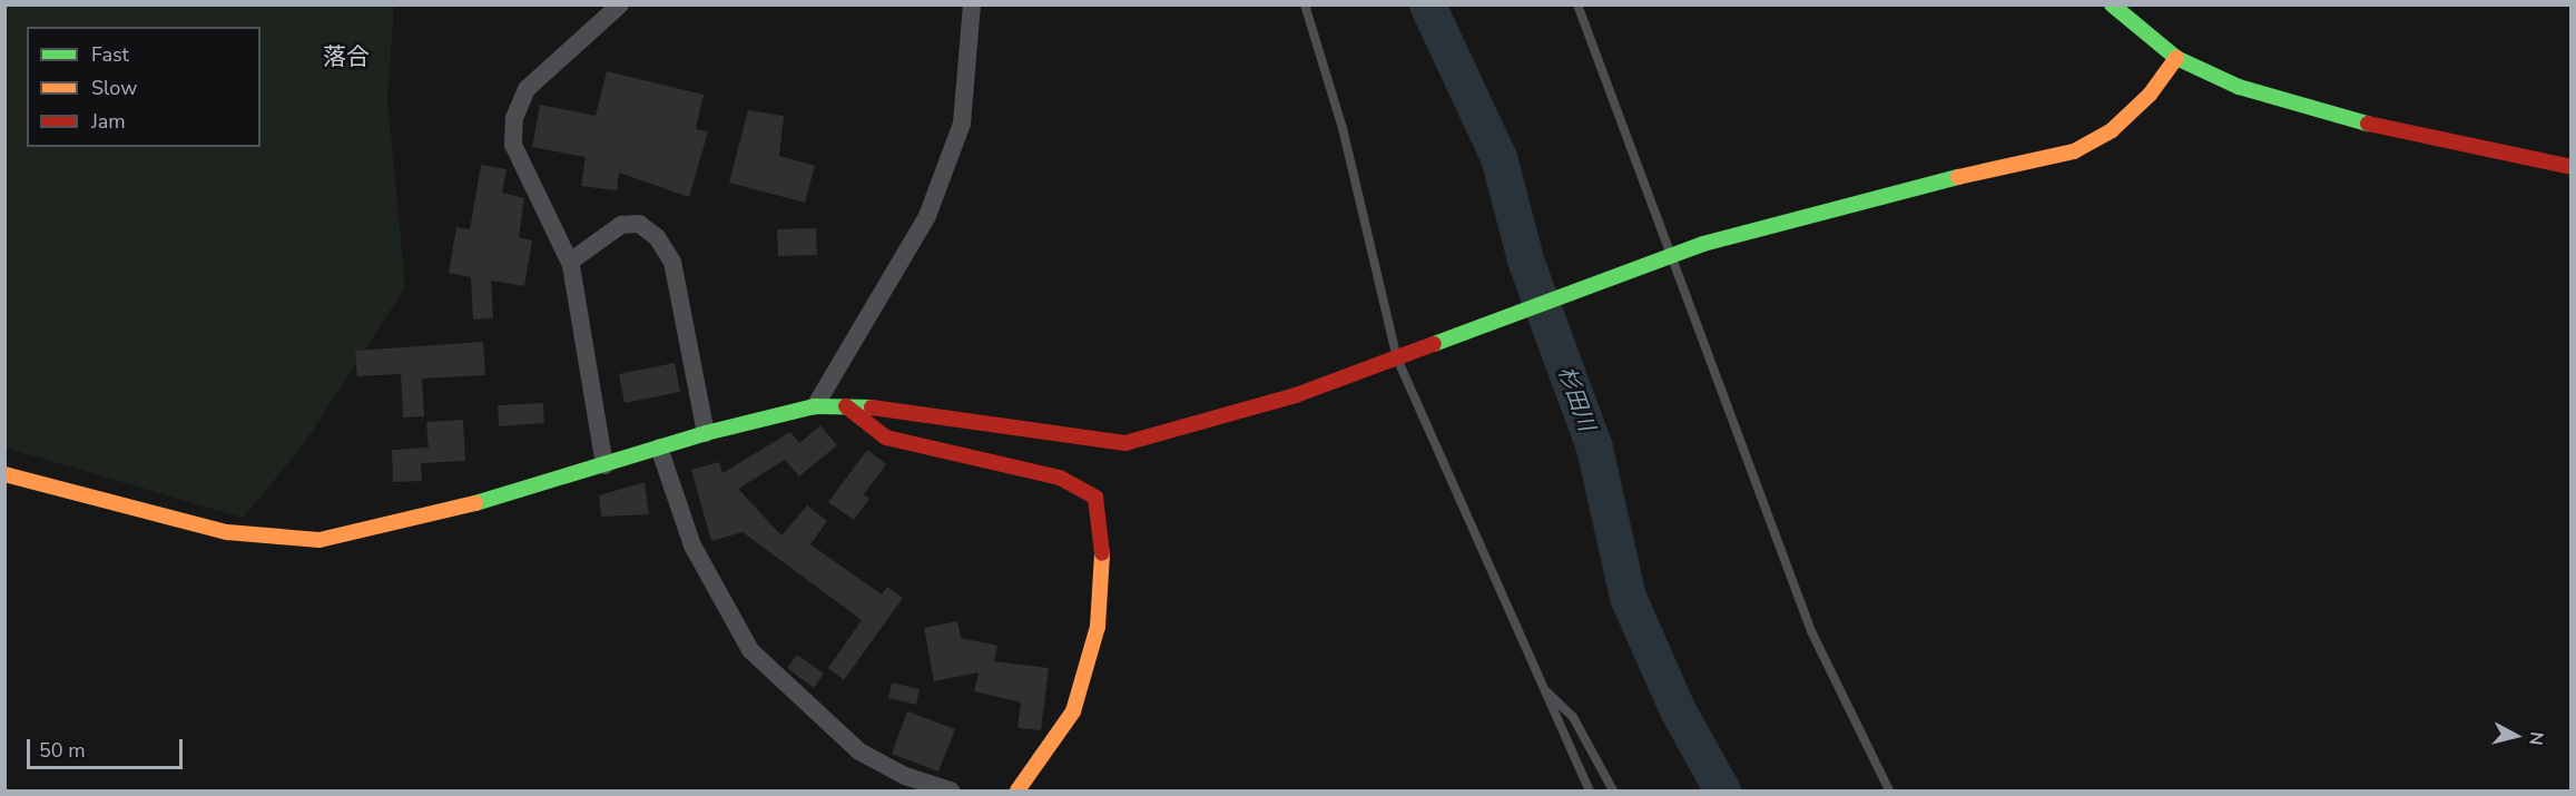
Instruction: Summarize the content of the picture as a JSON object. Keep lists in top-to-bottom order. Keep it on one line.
{"districts":["落合"],"water":["杉田川"],"legend":["Fast","Slow","Jam"],"scale_bar":"50 m","north":"right"}
